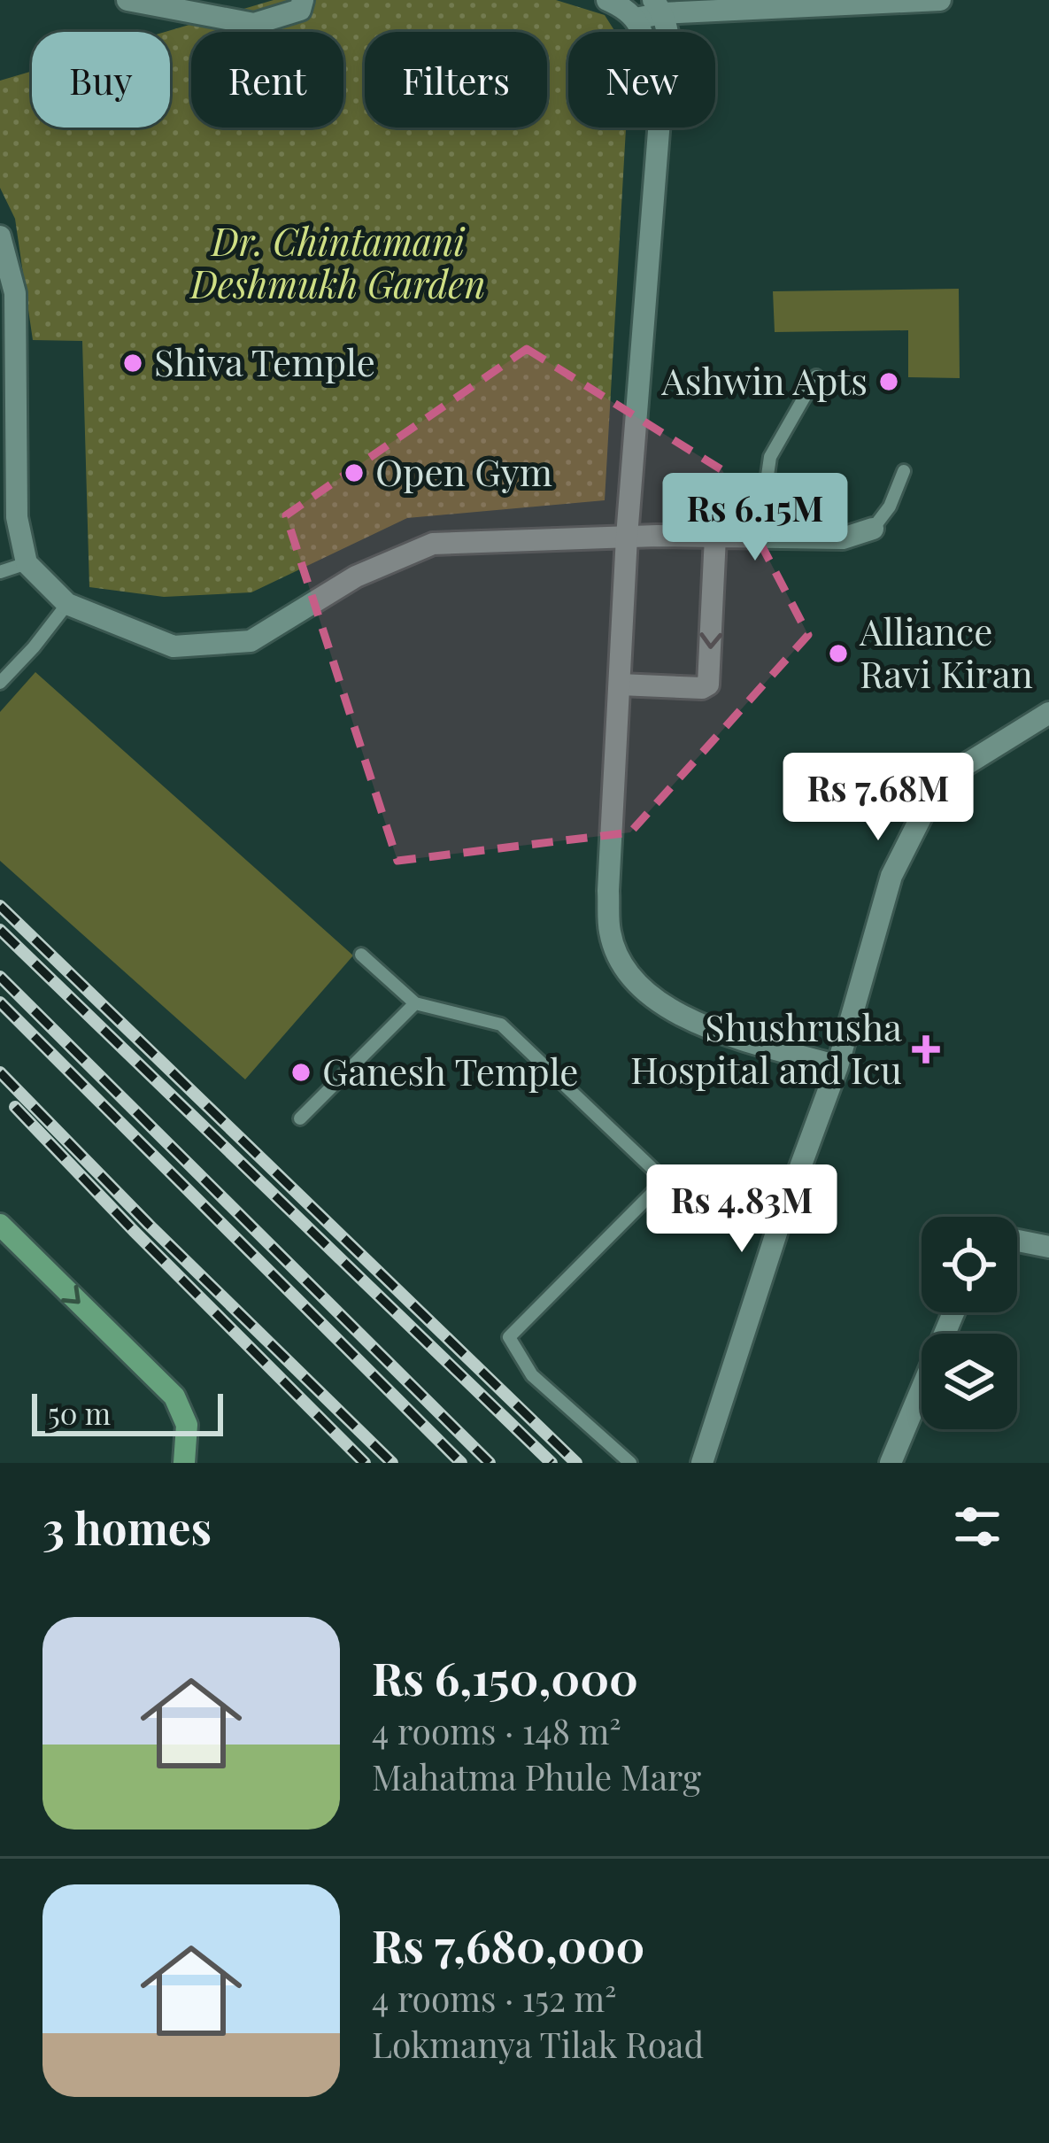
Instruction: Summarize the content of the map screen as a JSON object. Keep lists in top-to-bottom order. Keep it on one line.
{"parks":["Dr. Chintamani Deshmukh Garden"],"places":{"other":["Shiva Temple","Ashwin Apts","Open Gym","Alliance Ravi Kiran","Ganesh Temple"],"health":["Shushrusha Hospital and Icu"]},"scale_bar":"50 m","page":{"chip":["Buy","Rent","Filters","New"],"price":["Rs 6.15M","Rs 7.68M","Rs 4.83M"],"scale":"50 m","heading":"3 homes","list":[{"name":"Rs 6,150,000","note":"4 rooms · 148 m² · Mahatma Phule Marg"},{"name":"Rs 7,680,000","note":"4 rooms · 152 m² · Lokmanya Tilak Road"}]}}
